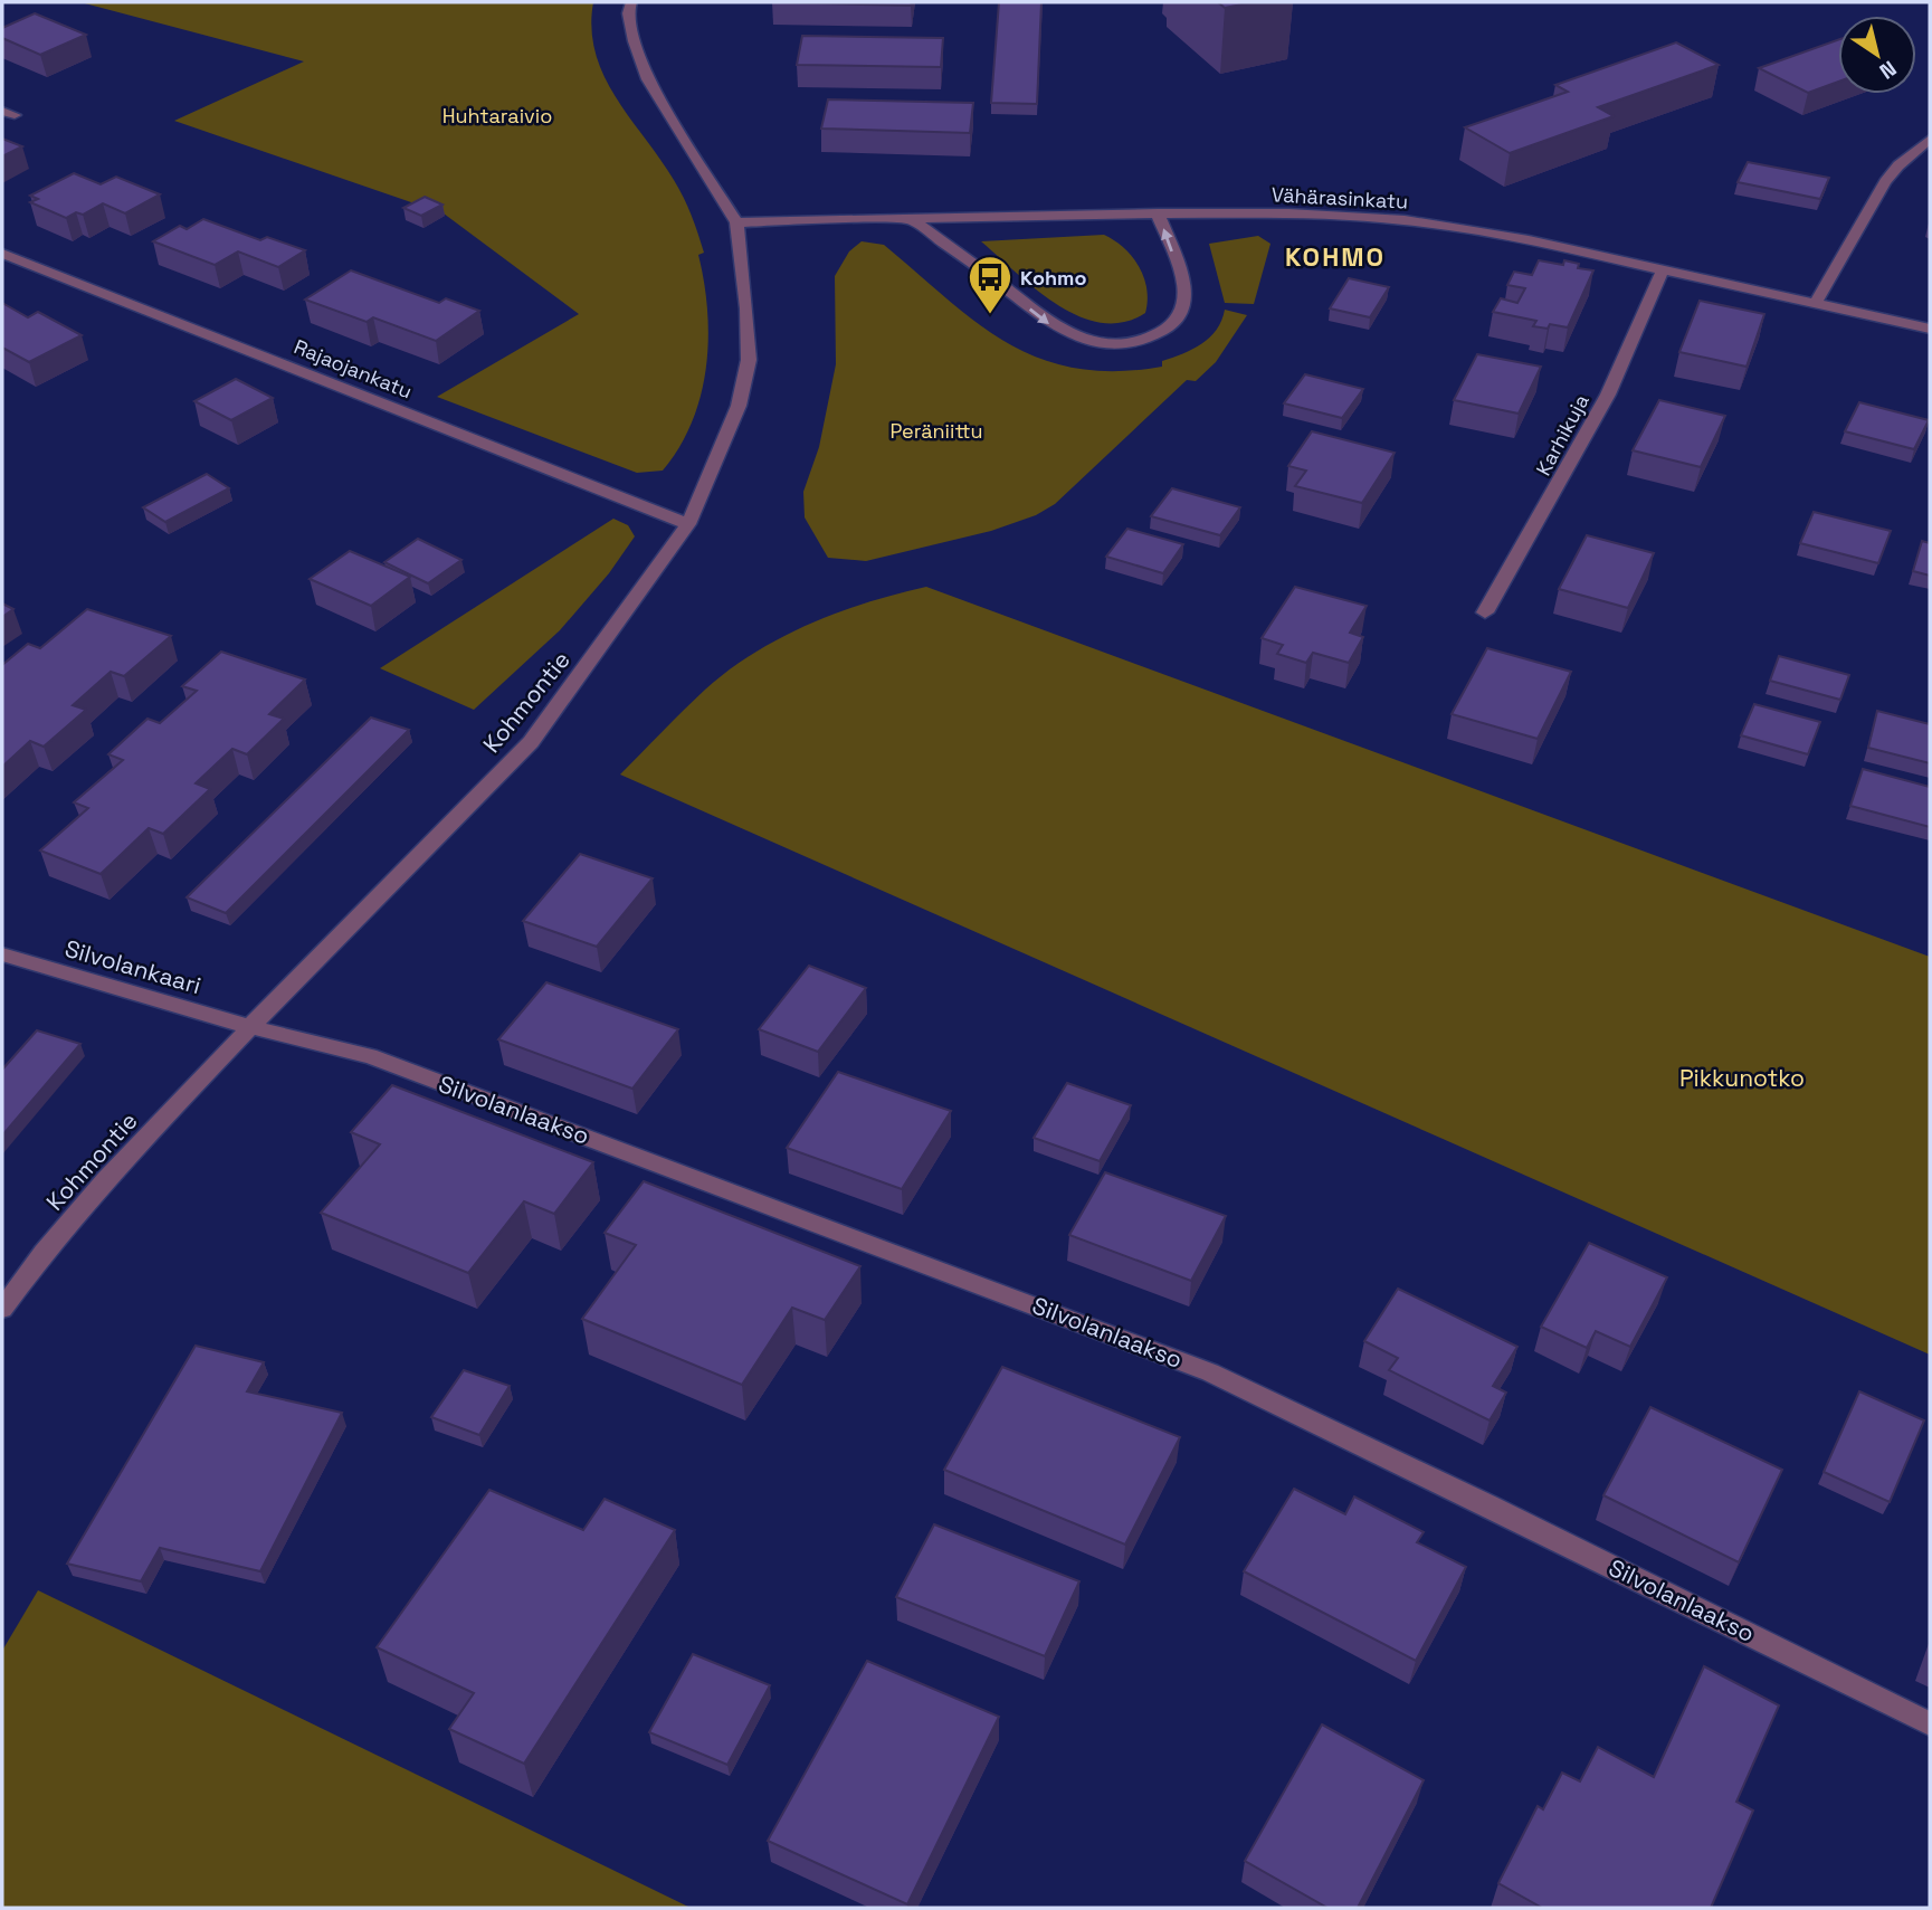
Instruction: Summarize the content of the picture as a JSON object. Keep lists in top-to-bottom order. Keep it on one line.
{"streets":{"street":["Vähärasinkatu","Rajaojankatu","Karhikuja","Kohmontie","Silvolankaari","Silvolanlaakso"]},"crossings":[["Vähärasinkatu","Karhikuja"],["Vähärasinkatu","Kohmontie"],["Rajaojankatu","Kohmontie"],["Kohmontie","Silvolankaari"],["Kohmontie","Silvolanlaakso"],["Silvolankaari","Silvolanlaakso"]],"districts":["KOHMO"],"parks":["Huhtaraivio","Peräniittu","Pikkunotko"],"places":{"bus stop":["Kohmo"]},"north":"bottom right"}
